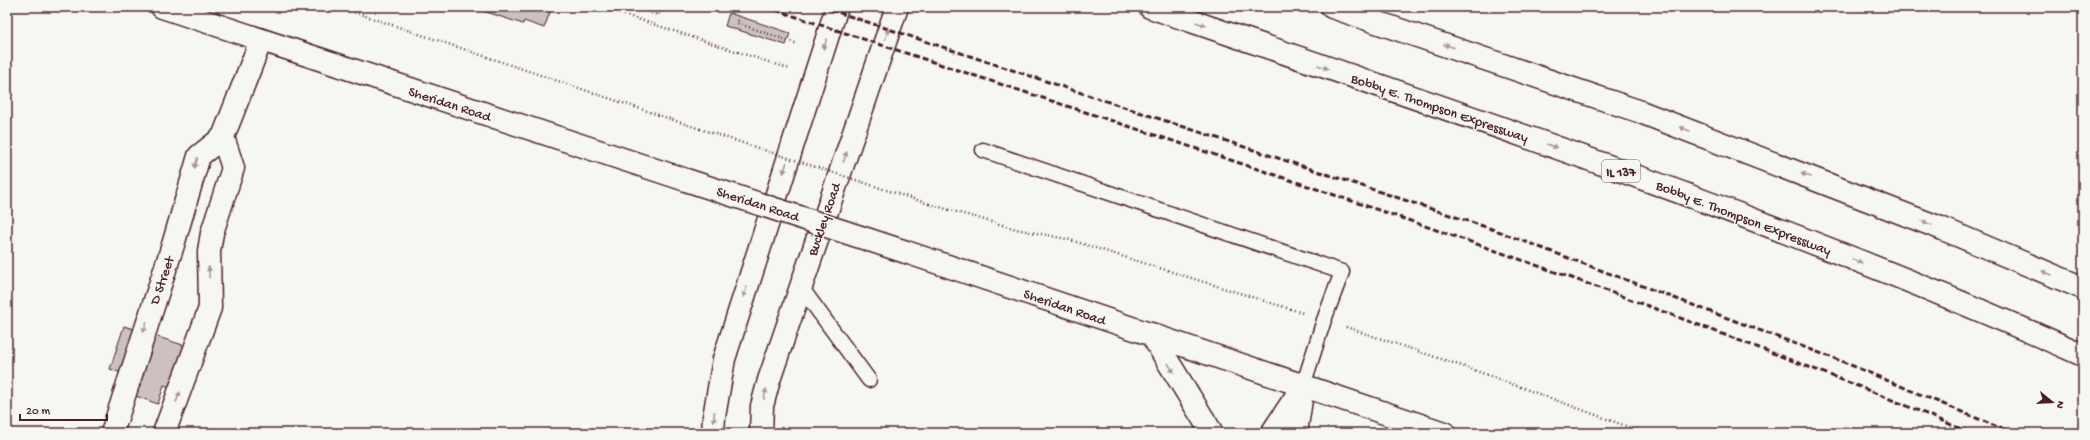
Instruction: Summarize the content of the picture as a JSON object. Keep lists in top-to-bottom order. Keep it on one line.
{"streets":{"main road":["Sheridan Road","Bobby E. Thompson Expressway","IL 137","Buckley Road","D Street"]},"scale_bar":"20 m","north":"right"}
